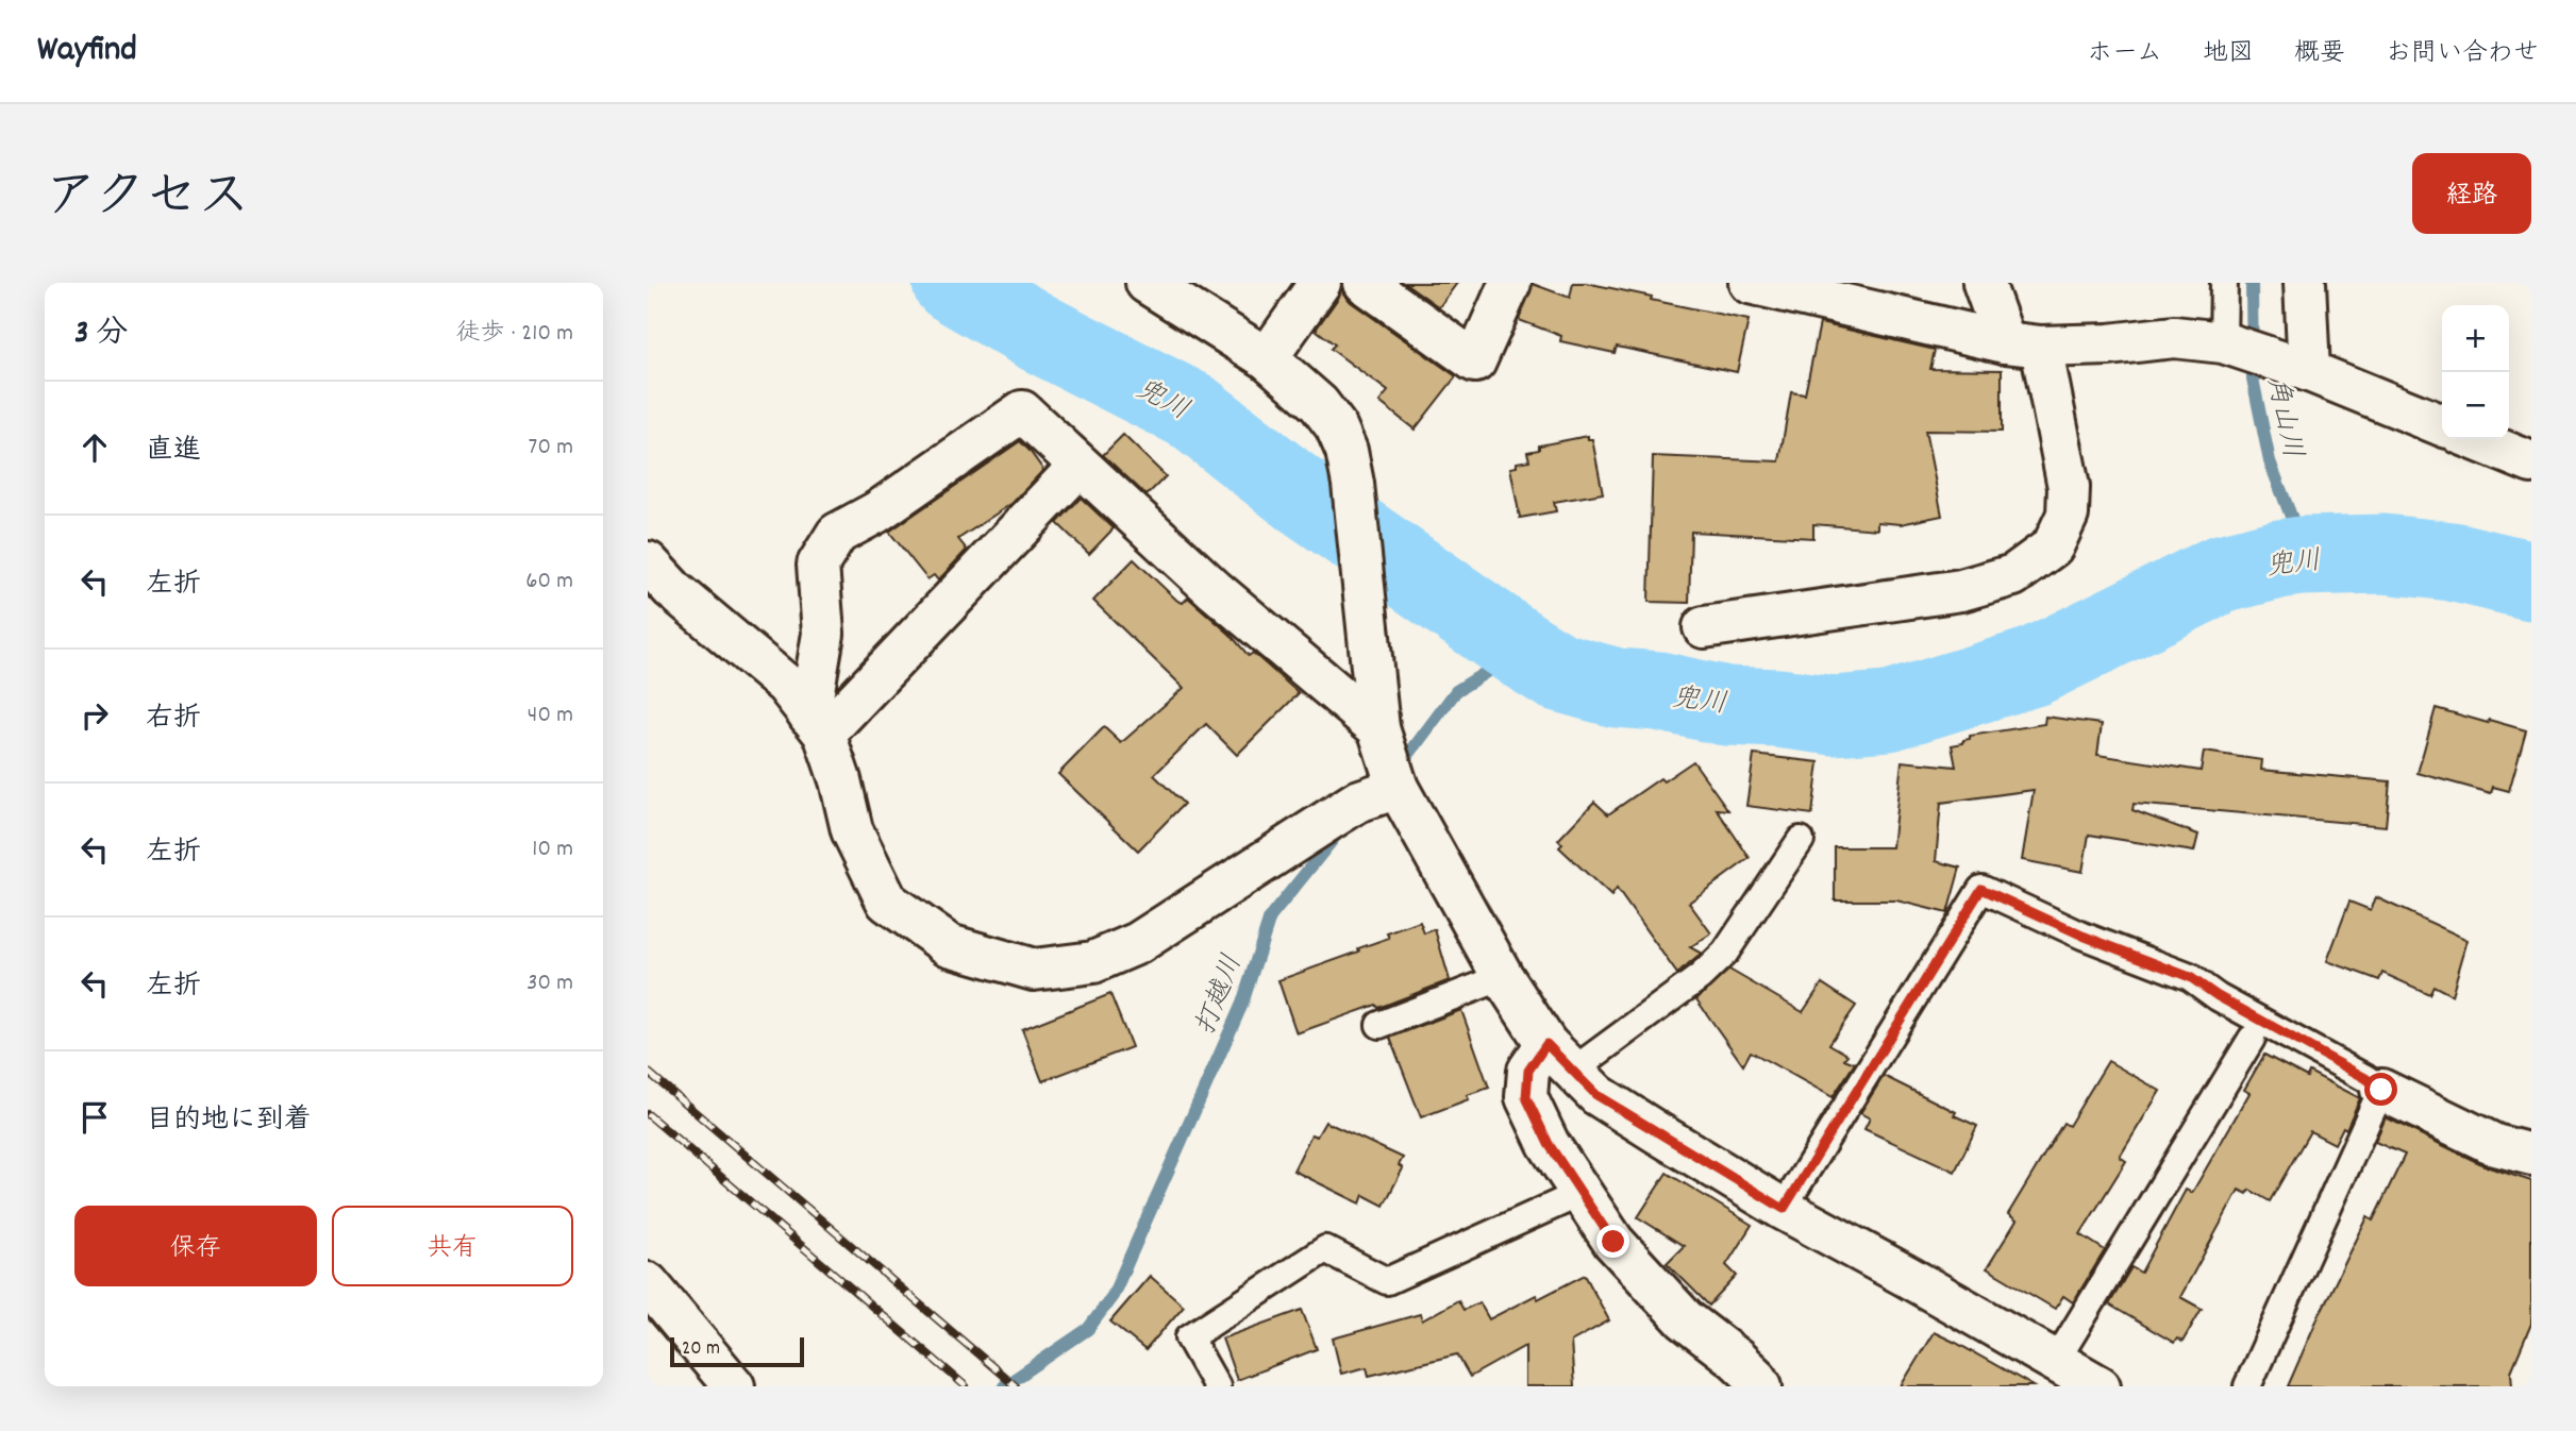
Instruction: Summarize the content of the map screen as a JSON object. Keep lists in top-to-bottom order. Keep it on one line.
{"water":["兜川","角山川","打越川"],"scale_bar":"20 m","page":{"header":"Wayfind","nav":["ホーム","地図","概要","お問い合わせ"],"title":"アクセス","buttons":["経路",["保存","共有"]],"heading":["3 分","徒歩 · 210 m"],"map_buttons":["+","−"],"list":[["直進","70 m"],["左折","60 m"],["右折","40 m"],["左折","10 m"],["左折","30 m"],"目的地に到着"],"scale":"20 m"}}
